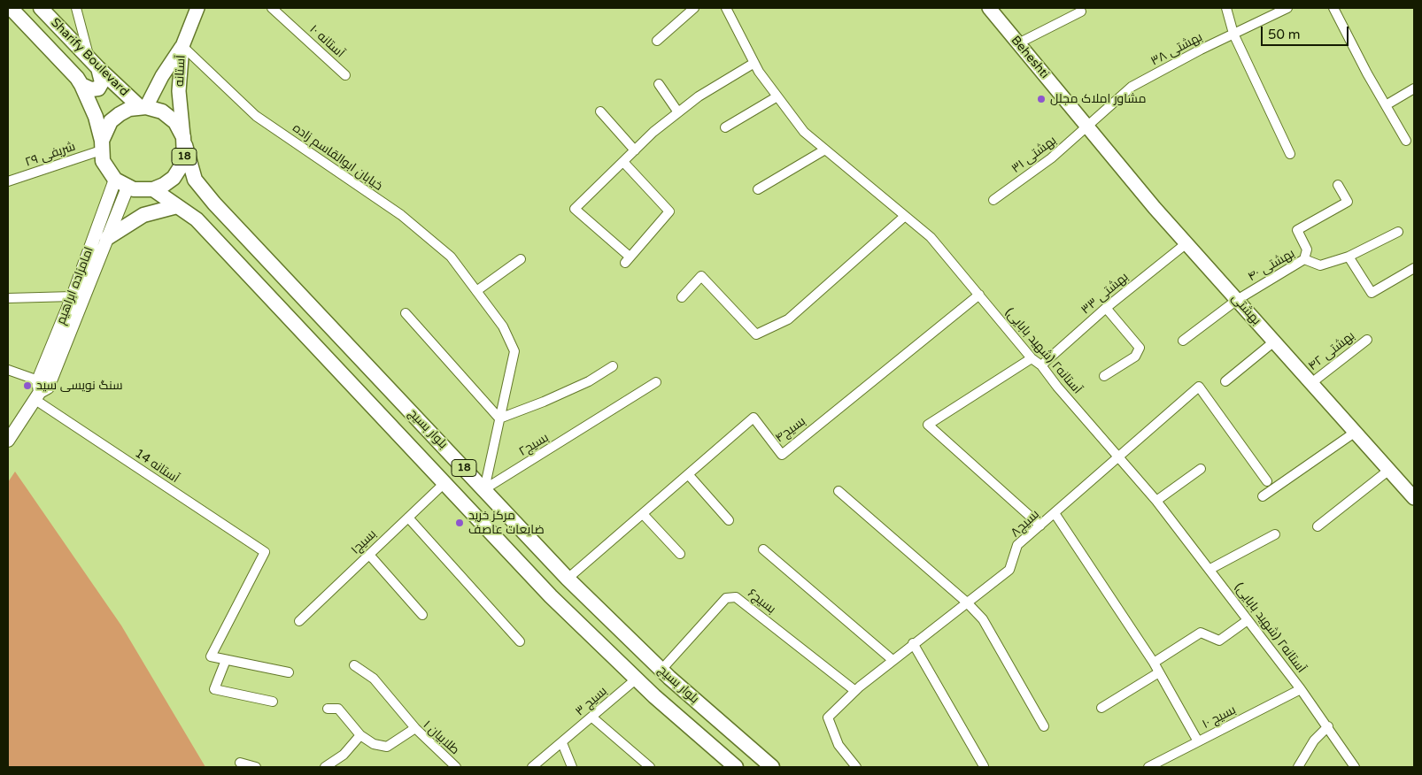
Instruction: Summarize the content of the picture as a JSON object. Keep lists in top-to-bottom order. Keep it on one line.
{"streets":{"main road":["Sharify Boulevard","Beheshti","آستانه","18","بهشتی","بلوار بسیج"],"street":["آستانه ۱۰","بهشتی ۳۸","شریفی ۲۹","بهشتی ۳۱","خیابان ابوالقاسم زاده","بهشتی ۴۰","امامزاده ابراهیم","بهشتی ۳۳","آستانه۲ (شهید بابایی)","بهشتی ۴۲","بسیج۴","بسیج۲","آستانه 14","بسیج۸","بسیج۱","بسیج۶","بسیج ۳","بسیج ۱۰","طلابیان ۱"]},"crossings":[["بهشتی ۳۸","Beheshti"],["بهشتی ۳۸","بهشتی ۳۱"],["بهشتی ۳۸","بهشتی"],["Sharify Boulevard","آستانه"],["Sharify Boulevard","شریفی ۲۹"],["Sharify Boulevard","18"],["Sharify Boulevard","امامزاده ابراهیم"],["Sharify Boulevard","بلوار بسیج"],["Beheshti","بهشتی ۳۱"],["Beheshti","بهشتی"],["آستانه","شریفی ۲۹"],["آستانه","18"],["آستانه","خیابان ابوالقاسم زاده"],["آستانه","امامزاده ابراهیم"],["آستانه","بلوار بسیج"],["شریفی ۲۹","18"],["شریفی ۲۹","امامزاده ابراهیم"],["شریفی ۲۹","بلوار بسیج"],["بهشتی ۳۱","بهشتی"],["18","امامزاده ابراهیم"],["18","بلوار بسیج"],["بهشتی ۴۰","بهشتی"],["امامزاده ابراهیم","بلوار بسیج"],["امامزاده ابراهیم","آستانه 14"],["بهشتی ۳۳","بهشتی"],["بهشتی ۳۳","آستانه۲ (شهید بابایی)"],["بهشتی","بهشتی ۴۲"],["آستانه۲ (شهید بابایی)","بسیج۴"],["آستانه۲ (شهید بابایی)","بسیج۸"],["آستانه۲ (شهید بابایی)","بسیج ۱۰"],["بلوار بسیج","بسیج۴"],["بلوار بسیج","بسیج۲"],["بلوار بسیج","بسیج۱"],["بلوار بسیج","بسیج۶"],["بلوار بسیج","بسیج ۳"],["بسیج۸","بسیج۶"]],"places":["مشاور املاک مجلل","سنگ نویسی سید","مرکز خرید ضایعات عاصف"],"scale_bar":"50 m"}
